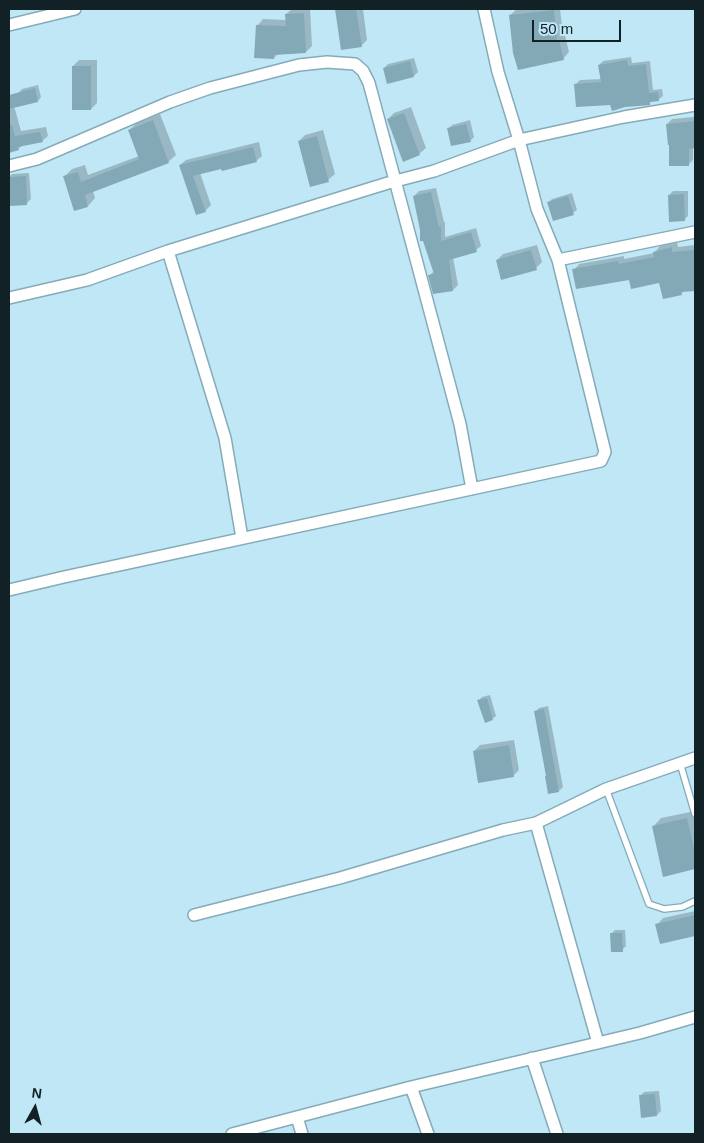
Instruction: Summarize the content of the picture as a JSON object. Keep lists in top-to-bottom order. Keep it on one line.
{"scale_bar":"50 m","north":"top"}
